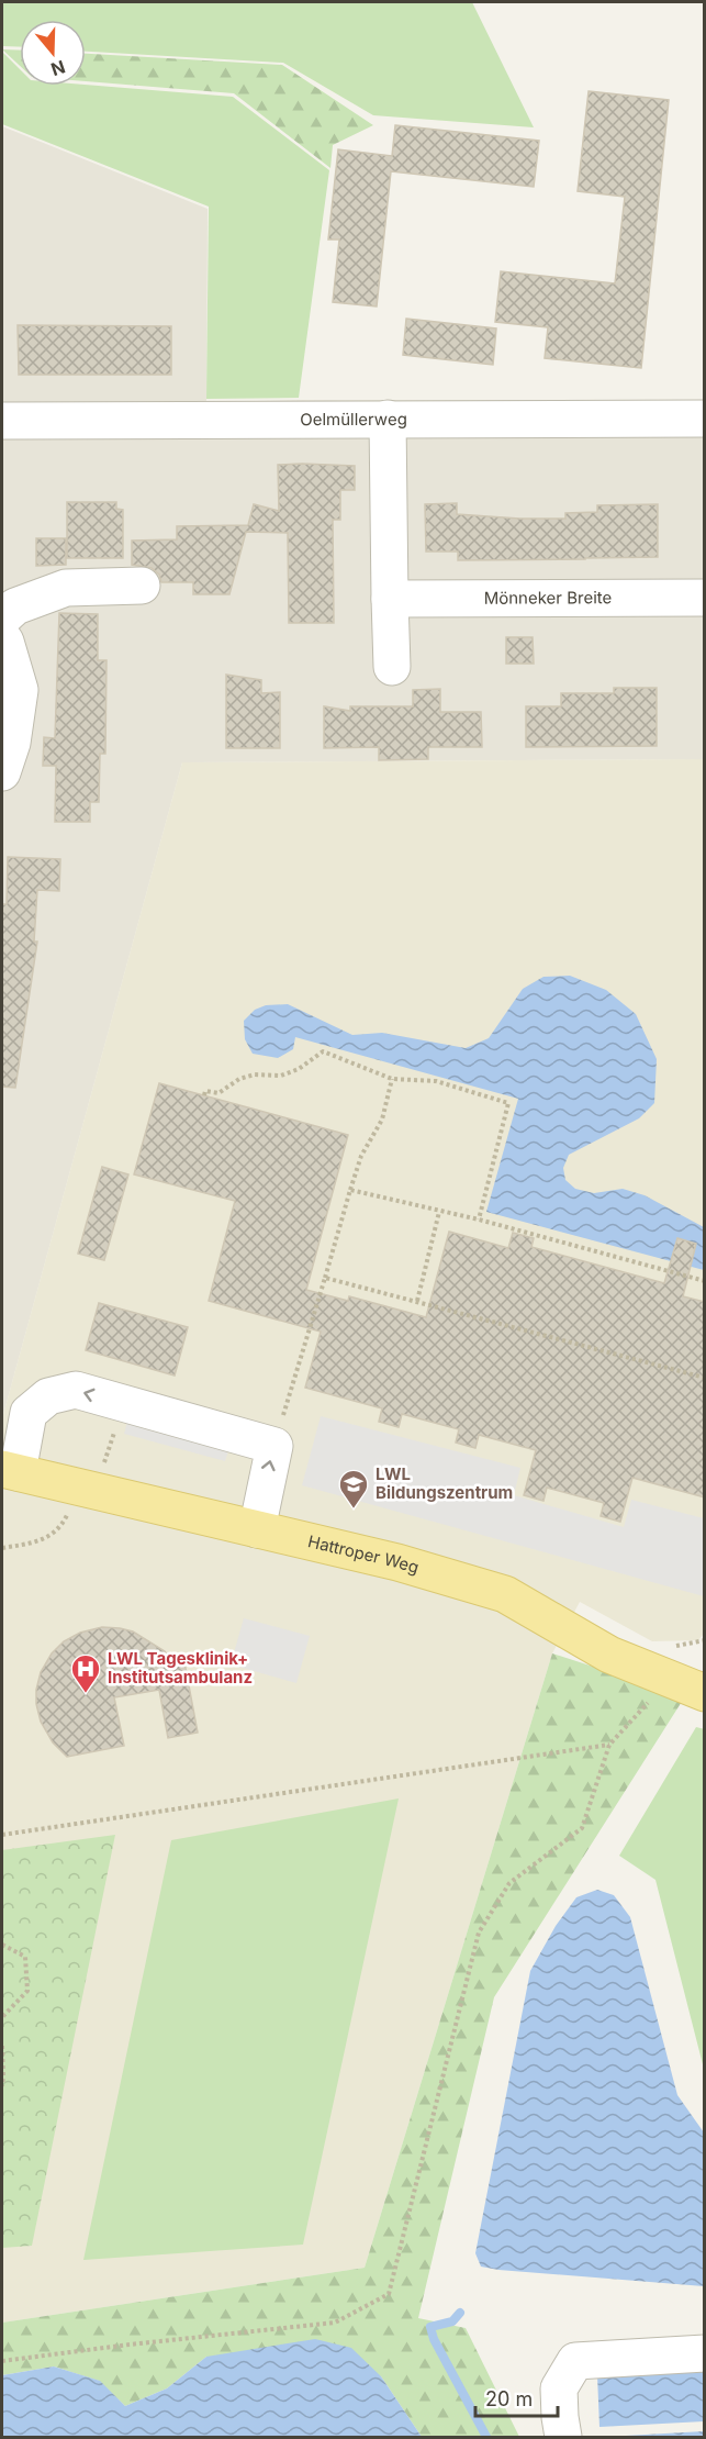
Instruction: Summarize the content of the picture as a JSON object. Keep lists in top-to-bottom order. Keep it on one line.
{"streets":{"main road":["Hattroper Weg"],"street":["Oelmüllerweg","Mönneker Breite"]},"places":{"school or university":["LWL Bildungszentrum"],"hospital":["LWL Tagesklinik+ Institutsambulanz"]},"scale_bar":"20 m","north":"bottom"}
